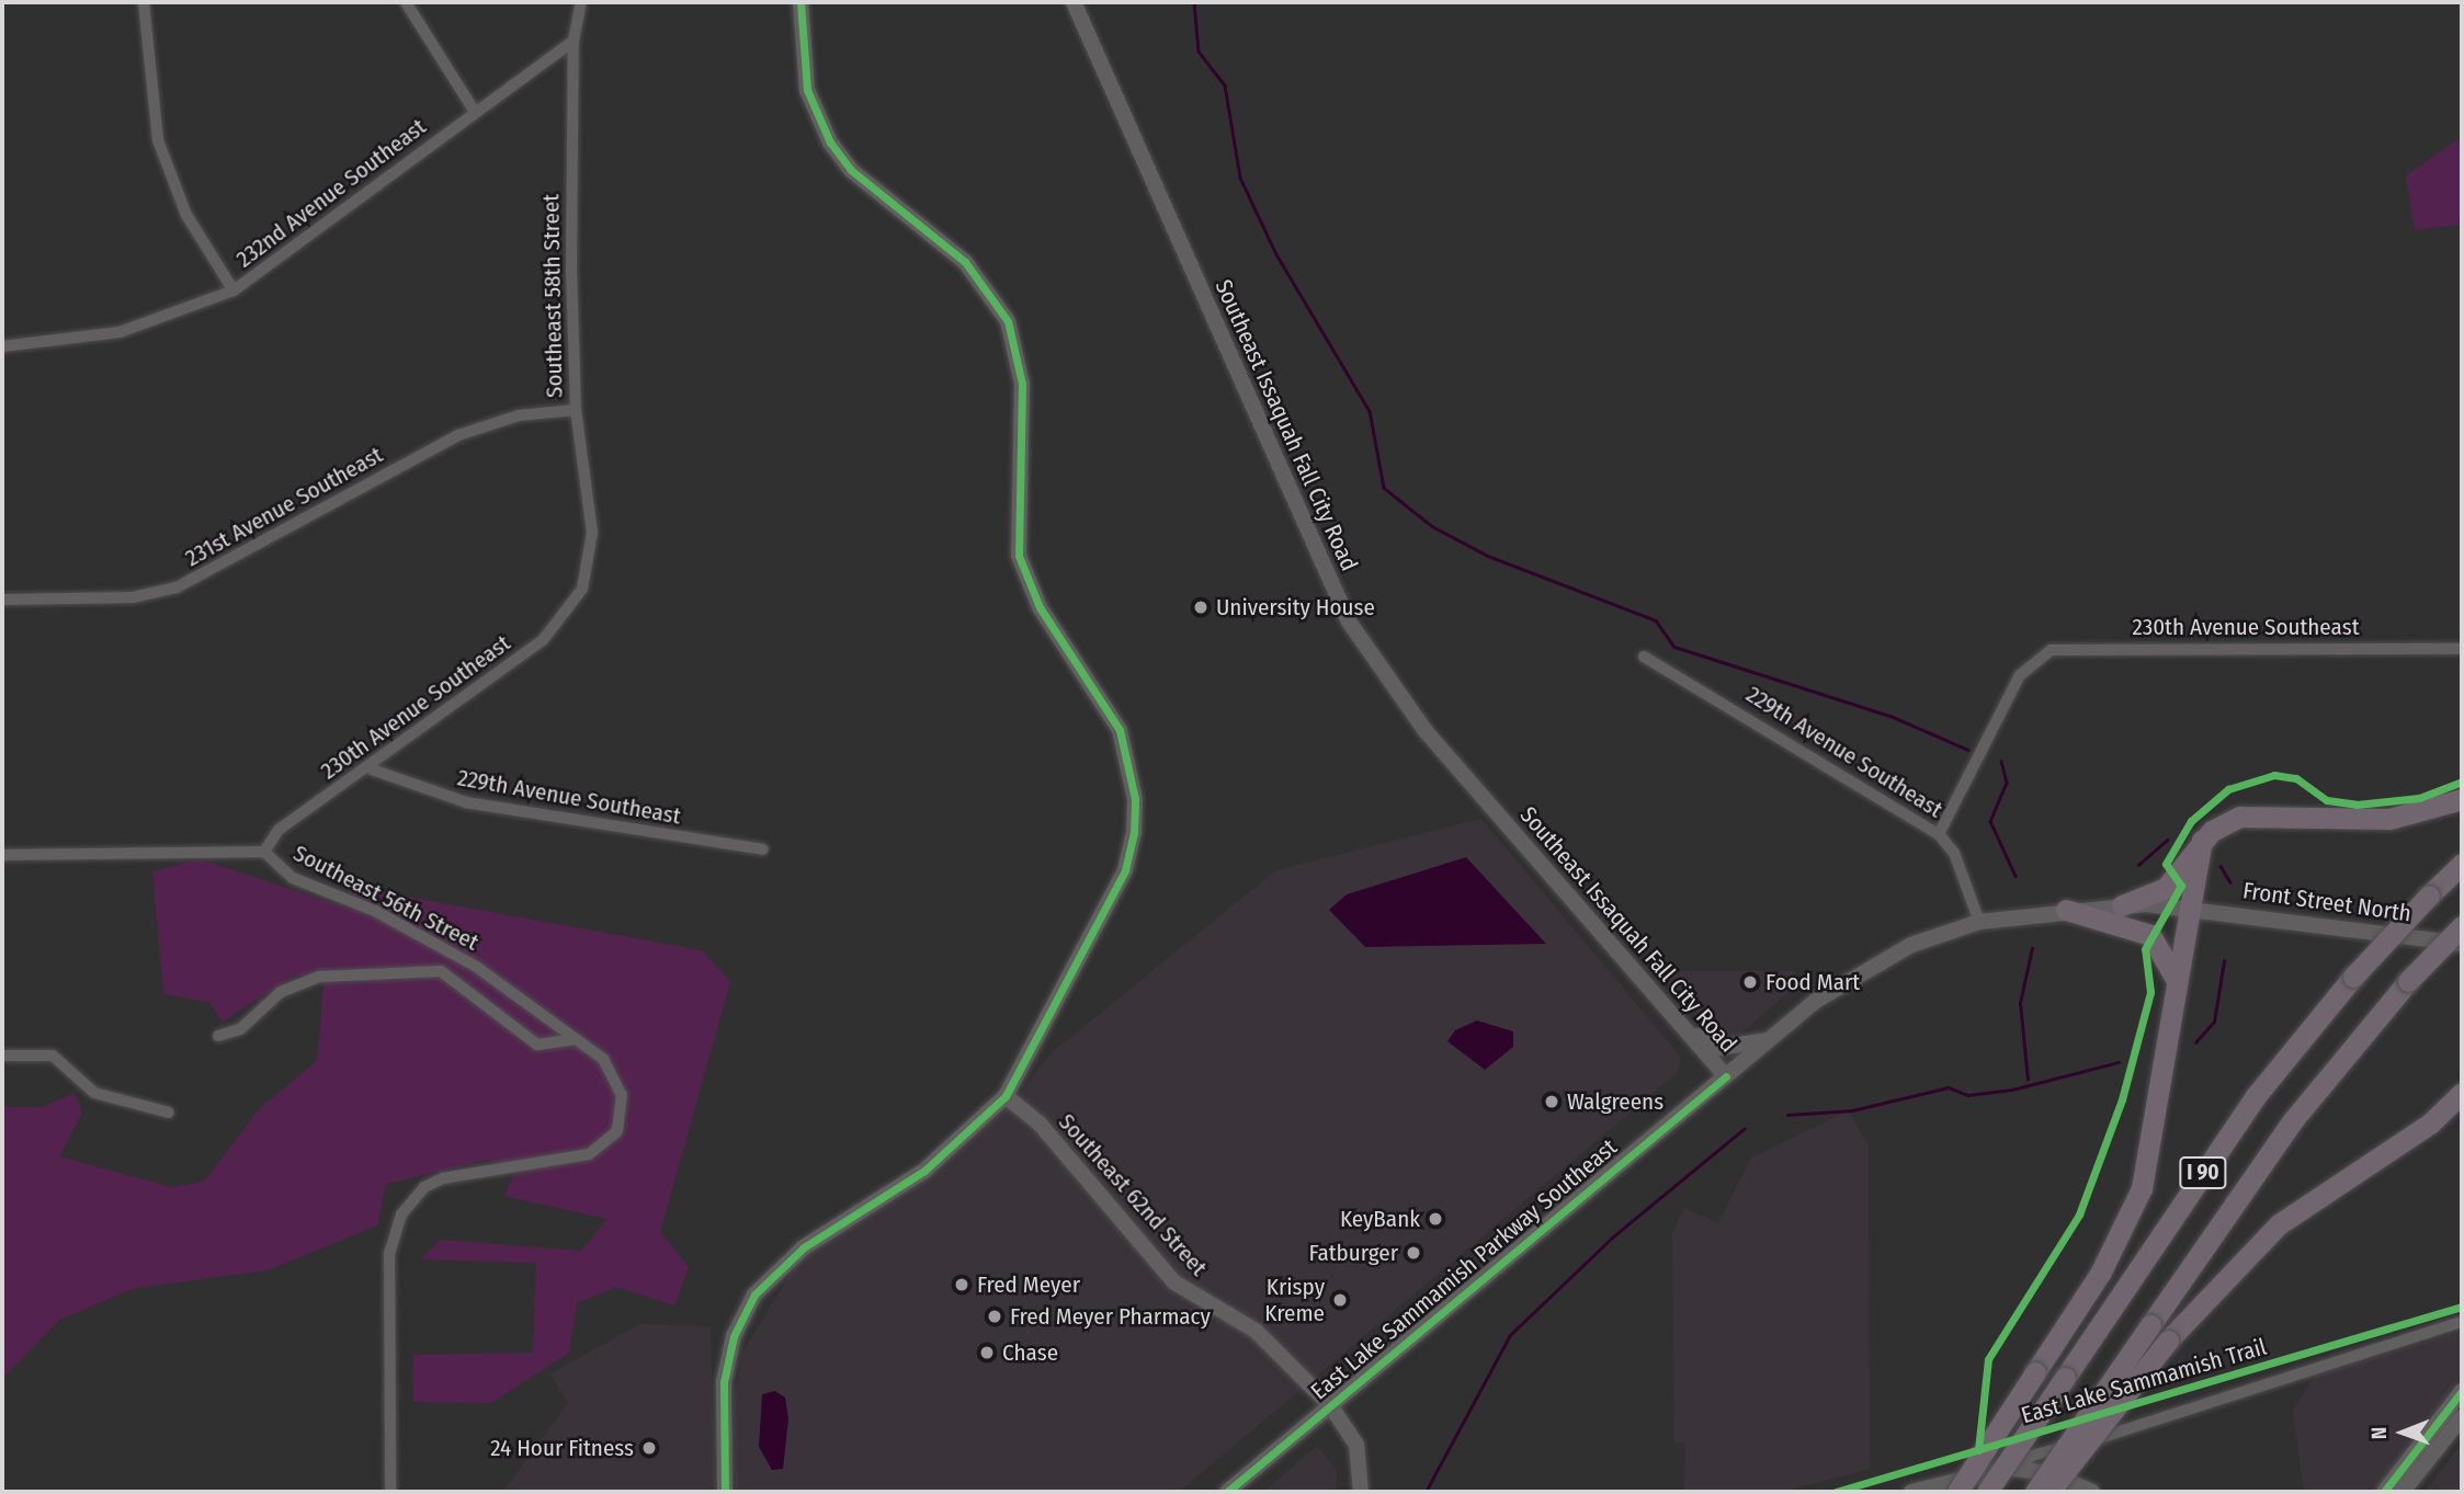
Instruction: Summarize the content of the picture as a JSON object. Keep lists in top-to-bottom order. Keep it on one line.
{"streets":{"highway":["I 90"],"main road":["Southeast Issaquah Fall City Road","Front Street North","Southeast 62nd Street","East Lake Sammamish Parkway Southeast"],"street":["232nd Avenue Southeast","Southeast 58th Street","231st Avenue Southeast","230th Avenue Southeast","229th Avenue Southeast","Southeast 56th Street"],"cycle path":["East Lake Sammamish Trail"]},"crossings":[["232nd Avenue Southeast","Southeast 58th Street"],["Southeast 58th Street","231st Avenue Southeast"],["Southeast 58th Street","230th Avenue Southeast"],["Southeast Issaquah Fall City Road","East Lake Sammamish Parkway Southeast"],["230th Avenue Southeast","229th Avenue Southeast"],["230th Avenue Southeast","Southeast 56th Street"],["229th Avenue Southeast","East Lake Sammamish Parkway Southeast"],["Front Street North","East Lake Sammamish Parkway Southeast"],["Southeast 62nd Street","East Lake Sammamish Parkway Southeast"]],"places":["University House","Food Mart","Walgreens","KeyBank","Fatburger","Fred Meyer","Krispy Kreme","Fred Meyer Pharmacy","Chase","24 Hour Fitness"],"north":"left"}
